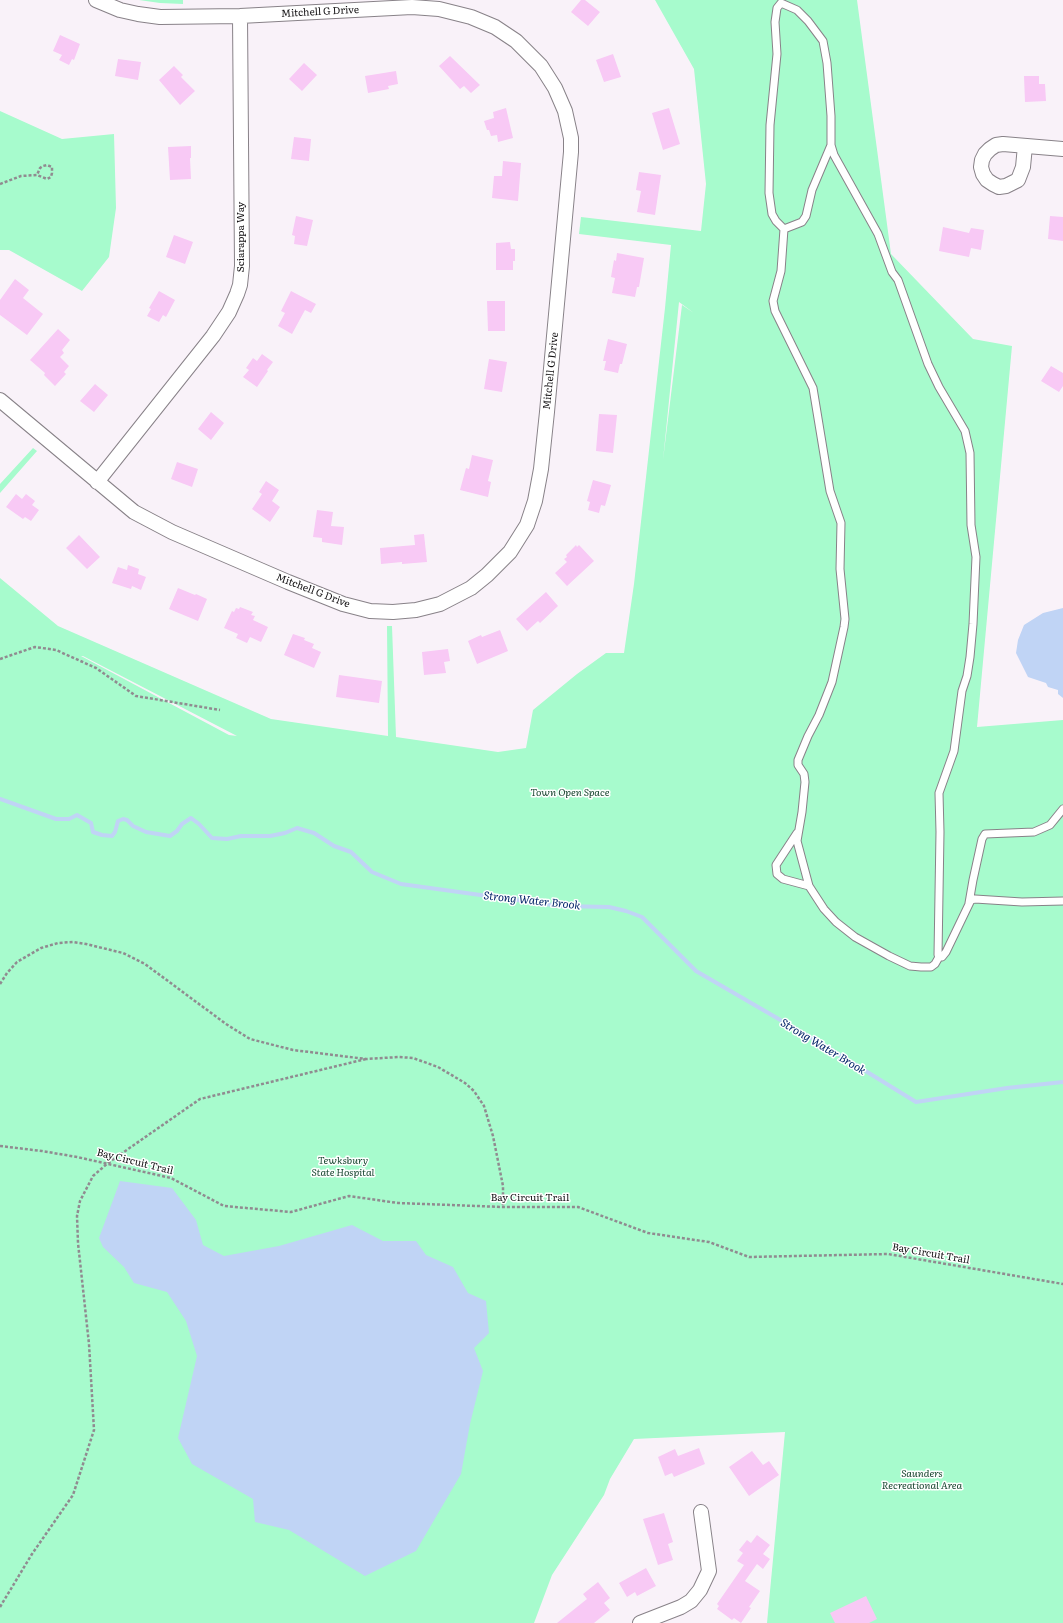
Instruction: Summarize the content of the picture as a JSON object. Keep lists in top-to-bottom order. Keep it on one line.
{"streets":{"street":["Mitchell G Drive","Sciarappa Way"],"path":["Bay Circuit Trail"]},"crossings":[["Mitchell G Drive","Sciarappa Way"]],"water":["Strong Water Brook"],"parks":["Town Open Space","Tewksbury State Hospital","Saunders Recreational Area"]}
